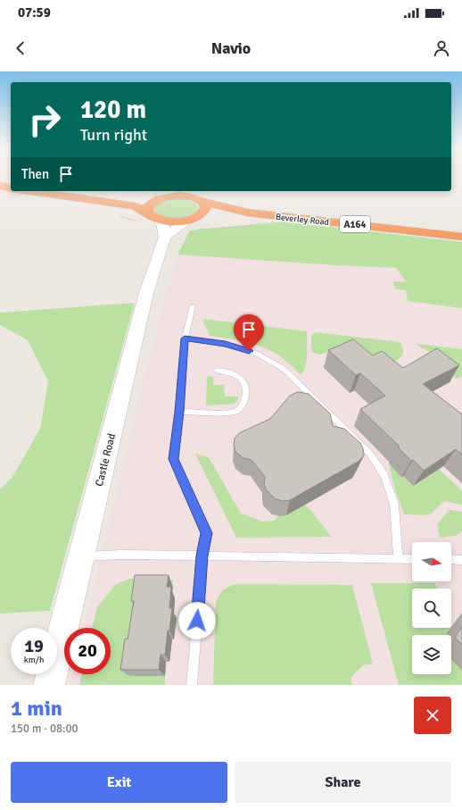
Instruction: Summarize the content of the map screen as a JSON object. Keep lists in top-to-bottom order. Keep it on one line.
{"streets":{"highway":["Beverley Road","A164"],"street":["Castle Road"]},"crossings":[["Beverley Road","A164"]],"north":"right","page":{"status":"07:59","header":"Navio","turn":["120 m","Turn right"],"then":"Then","speed":"19 km/h","limit":"20","heading":["1 min","150 m · 08:00"],"buttons":["Exit","Share"]}}
